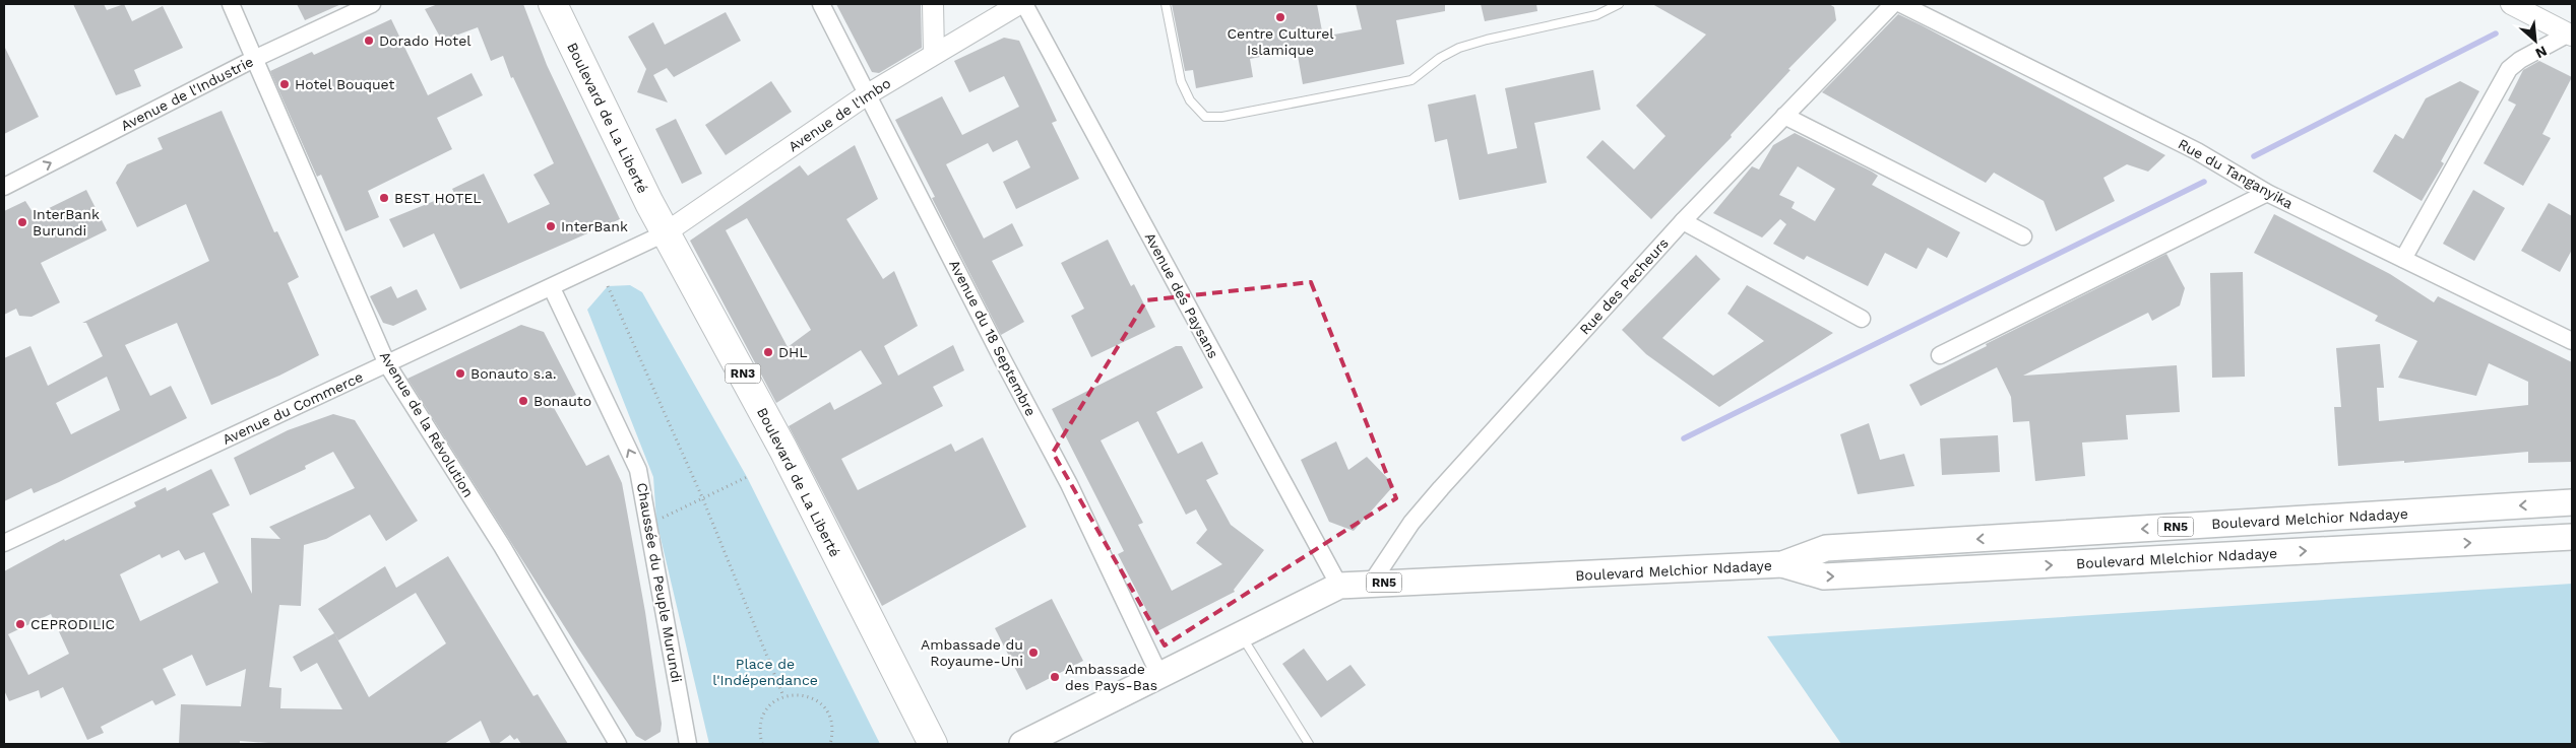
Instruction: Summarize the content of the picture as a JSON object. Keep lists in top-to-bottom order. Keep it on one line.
{"streets":{"highway":["Boulevard de La Liberté","RN3"],"main road":["Boulevard Melchior Ndadaye","RN5","Boulevard Mlelchior Ndadaye"],"street":["Avenue de l'Industrie","Avenue de l'Imbo","Rue du Tanganyika","Rue des Pecheurs","Avenue des Paysans","Avenue du 18 Septembre","Avenue du Commerce","Avenue de la Révolution","Chaussée du Peuple Murundi"]},"crossings":[["Avenue de l'Industrie","Avenue de la Révolution"],["Avenue de l'Imbo","Boulevard de La Liberté"],["Avenue de l'Imbo","Avenue du 18 Septembre"],["Avenue de l'Imbo","Avenue du Commerce"],["Boulevard de La Liberté","Avenue du Commerce"],["Rue des Pecheurs","Boulevard Melchior Ndadaye"],["Avenue des Paysans","Boulevard Melchior Ndadaye"],["Avenue du 18 Septembre","Boulevard Melchior Ndadaye"],["Avenue du Commerce","Avenue de la Révolution"],["Avenue du Commerce","Chaussée du Peuple Murundi"],["Boulevard Melchior Ndadaye","Boulevard Mlelchior Ndadaye"]],"one_way":["Avenue de l'Industrie","Boulevard Melchior Ndadaye","Boulevard Mlelchior Ndadaye","Chaussée du Peuple Murundi"],"parks":["Place de l'Indépendance"],"places":["Centre Culturel Islamique","Dorado Hotel","Hotel Bouquet","BEST HOTEL","InterBank Burundi","InterBank","DHL","Bonauto s.a.","Bonauto","CEPRODILIC","Ambassade du Royaume-Uni","Ambassade des Pays-Bas"],"north":"bottom right"}
